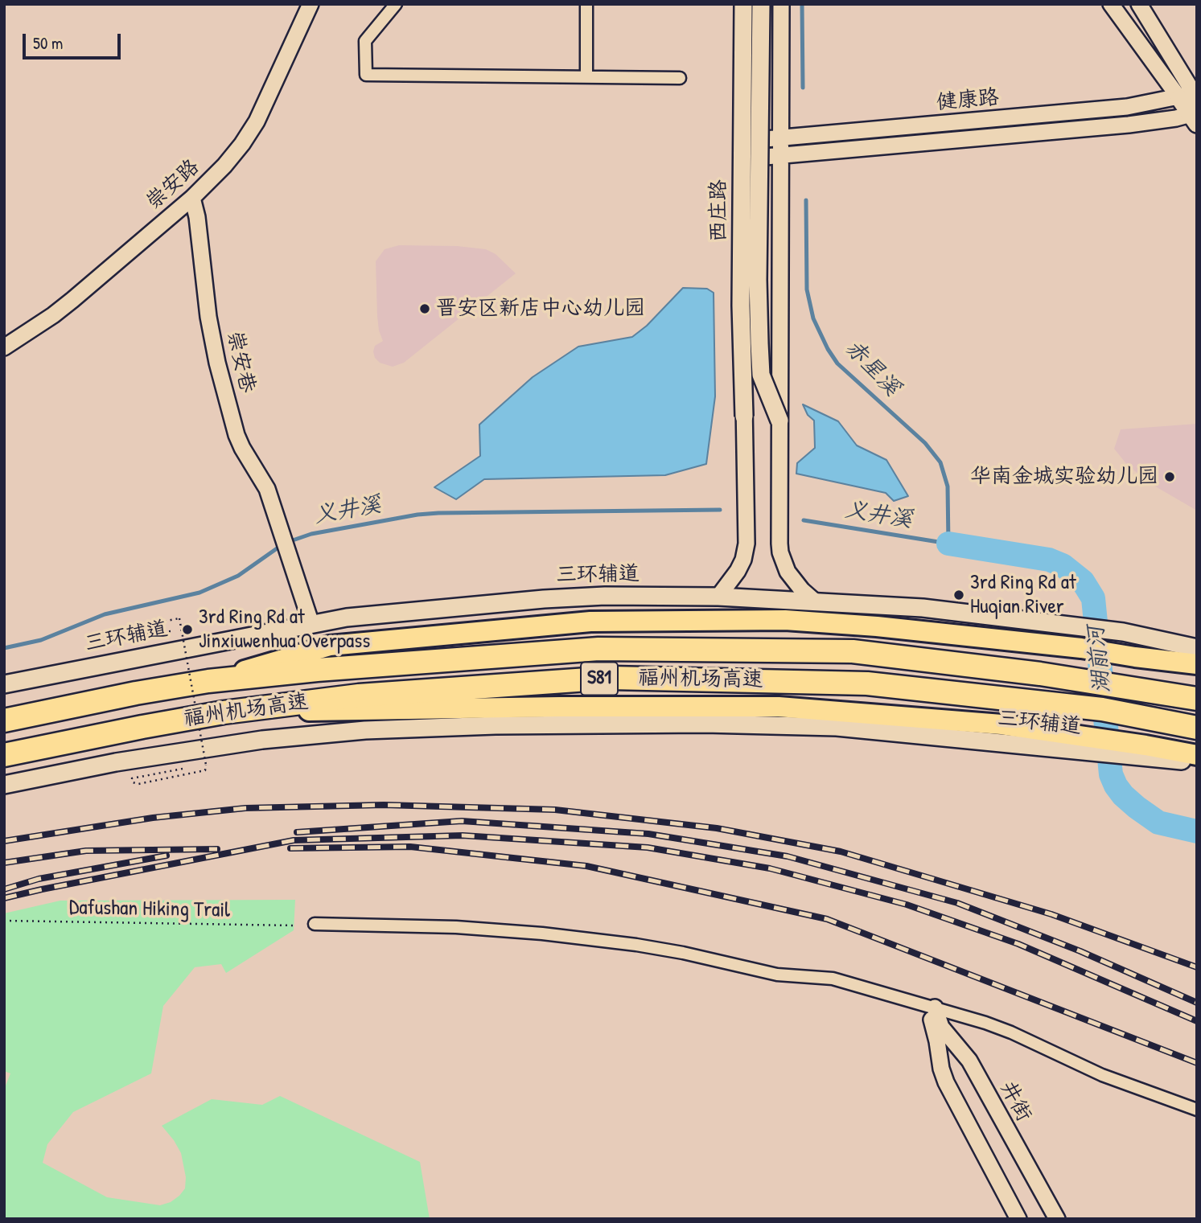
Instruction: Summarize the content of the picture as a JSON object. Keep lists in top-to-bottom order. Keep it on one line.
{"streets":{"highway":["S81","福州机场高速"],"main road":["西庄路","三环辅道"],"street":["健康路","崇安路","崇安巷","井街"],"path":["Dafushan Hiking Trail"]},"crossings":[["崇安路","崇安巷"],["崇安巷","三环辅道"]],"water":["赤星溪","义井溪","湖前河"],"places":["晋安区新店中心幼儿园","华南金城实验幼儿园","3rd Ring Rd at Huqian River","3rd Ring Rd at Jinxiuwenhua Overpass"],"scale_bar":"50 m"}
